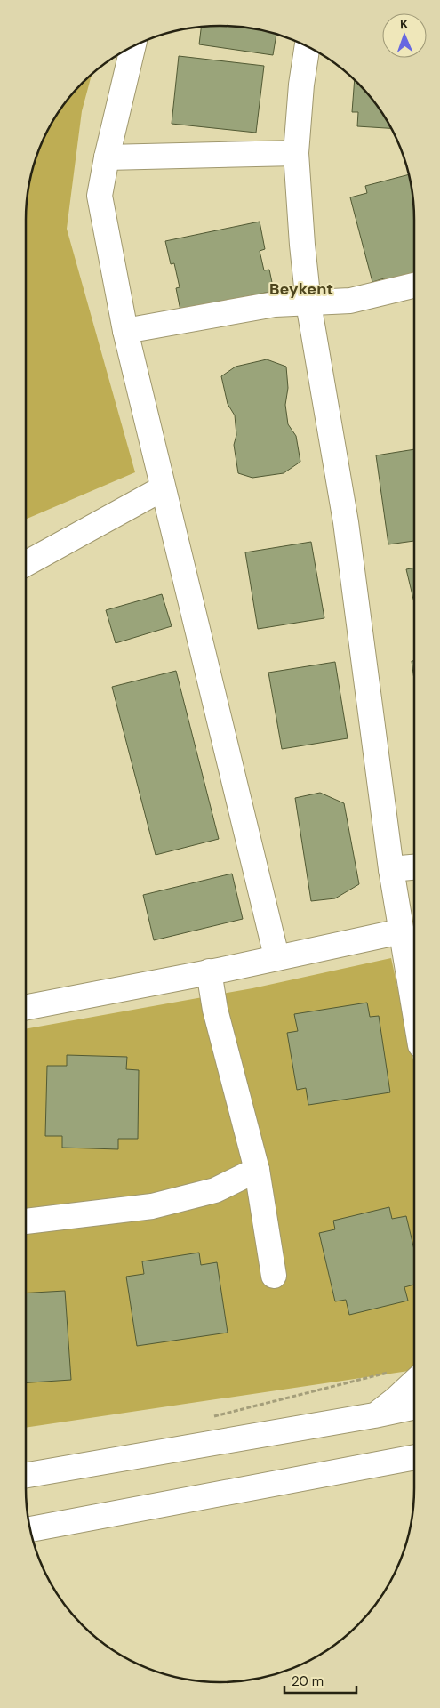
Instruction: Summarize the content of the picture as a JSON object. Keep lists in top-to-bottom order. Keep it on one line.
{"districts":["Beykent"],"scale_bar":"20 m","north":"top"}
